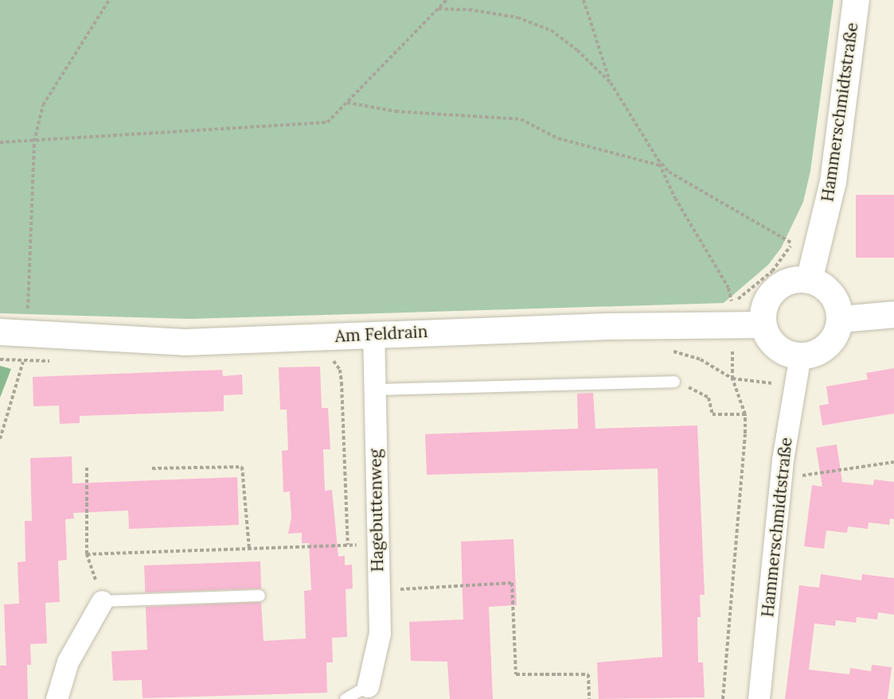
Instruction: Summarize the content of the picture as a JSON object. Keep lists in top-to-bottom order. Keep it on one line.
{"streets":{"street":["Hammerschmidtstraße","Am Feldrain","Hagebuttenweg"]},"crossings":[["Hammerschmidtstraße","Am Feldrain"],["Am Feldrain","Hagebuttenweg"]]}
